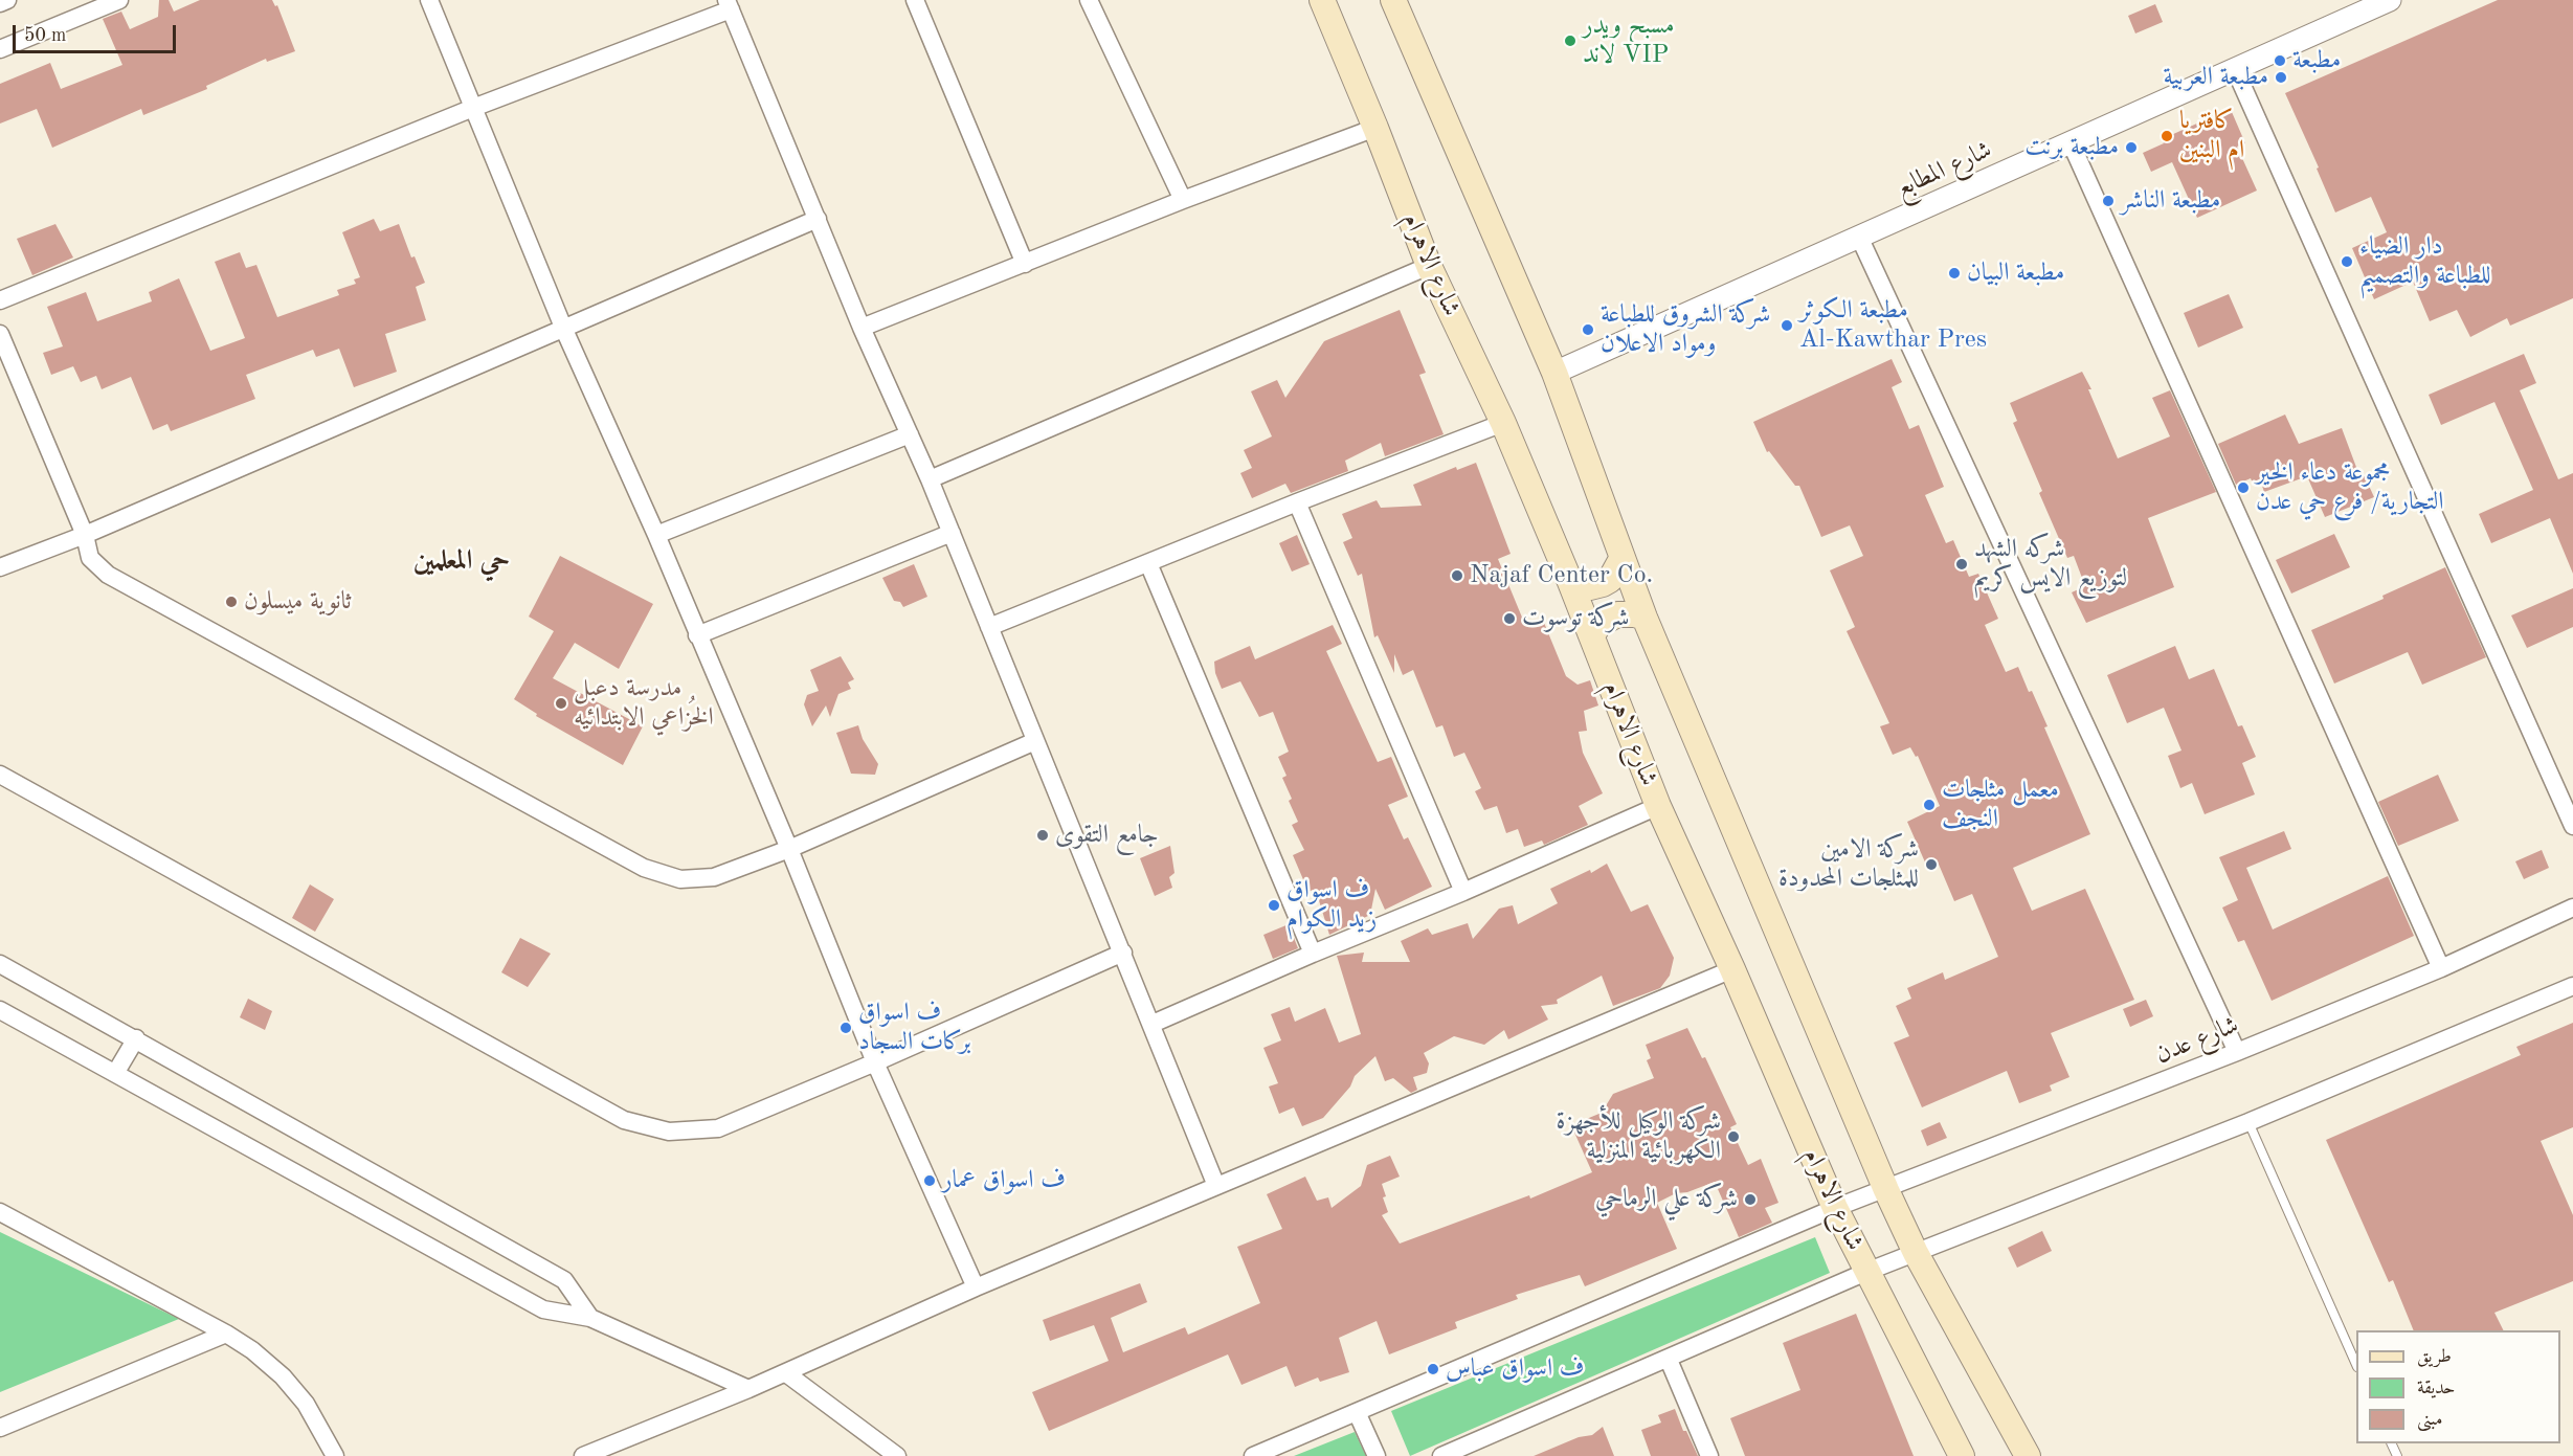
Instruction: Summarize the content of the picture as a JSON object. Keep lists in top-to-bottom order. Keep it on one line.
{"streets":{"main road":["شارع الاهرام"],"street":["شارع المطابع","شارع عدن"]},"crossings":[["شارع المطابع","شارع الاهرام"],["شارع الاهرام","شارع عدن"]],"districts":["حي المعلمین"],"places":["مسبح ويدر لاند VIP","مطبعة","مطبعة العربية","كافتريا ام البنين","مطبعة برنت","مطبعة الناشر","دار الضياء للطباعة والتصميم","مطبعة البيان","مطبعة الكوثر Al-Kawthar Pres","شركة الشروق للطباعة ومواد الاعلان","مجموعة دعاء الخير التجارية/ فرع حي عدن","شركه الشهد لتوزيع الايس كريم","Najaf Center Co.","ثانوية ميسلون","شركة توسوت","مدرسة دعبل الخُزاعي الابتدائيه","معمل مثلجات النجف","جامع التقوى","شركة الامين للمثلجات المحدودة","ف اسواق زيد الكوام","ف اسواق بركات السجاد","شركة الوكيل للأجهزة الكهربائية المنزلية","ف اسواق عمار","شركة علي الرماحي","ف اسواق عباس"],"legend":["طريق","حديقة","مبنى"],"scale_bar":"50 m"}
